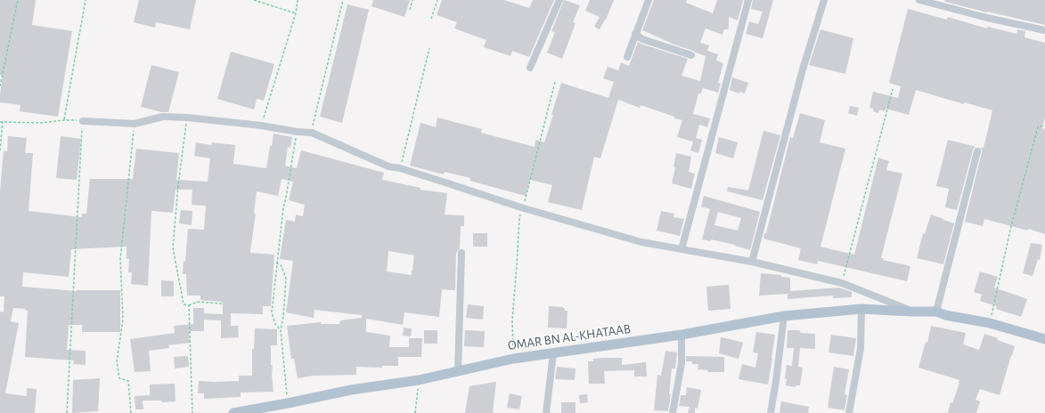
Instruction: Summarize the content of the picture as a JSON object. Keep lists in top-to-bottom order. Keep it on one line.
{"streets":{"main road":["OMAR BN AL-KHATAAB"]}}
